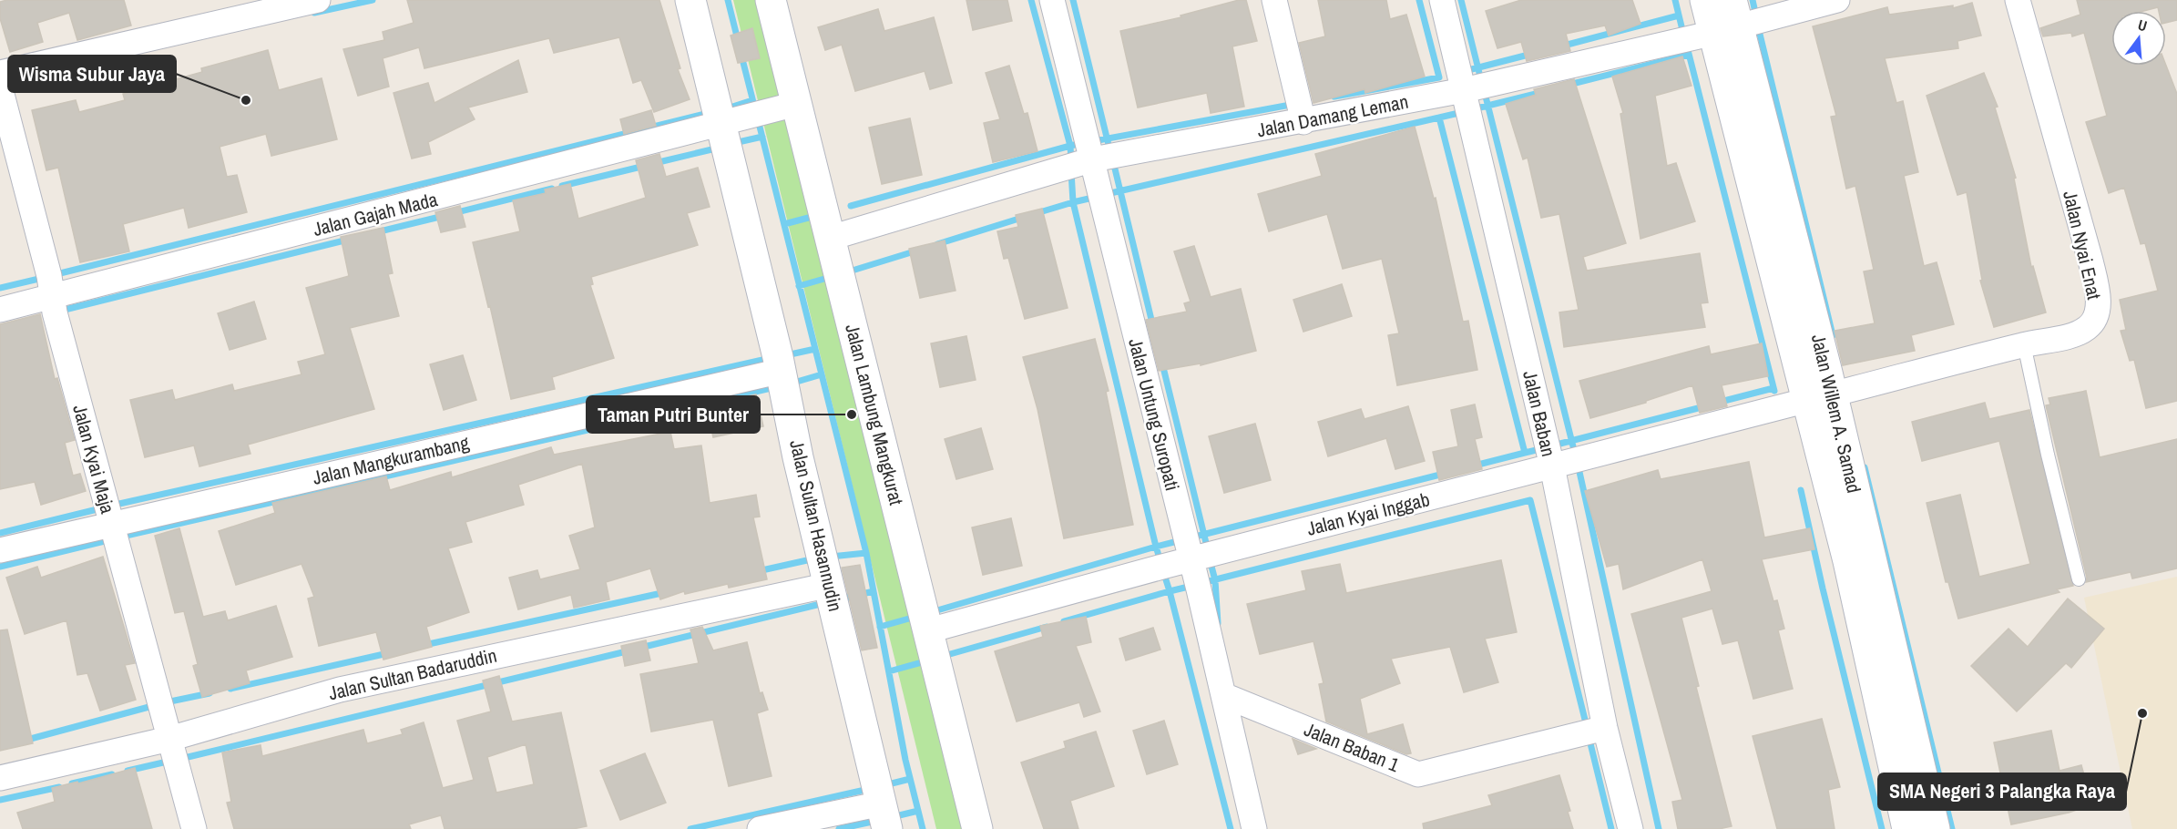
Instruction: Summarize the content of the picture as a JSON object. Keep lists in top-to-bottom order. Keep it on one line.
{"streets":{"street":["Jalan Damang Leman","Jalan Gajah Mada","Jalan Nyai Enat","Jalan Baban","Jalan Willem A. Samad","Jalan Lambung Mangkurat","Jalan Untung Suropati","Jalan Kyai Maja","Jalan Mangkurambang","Jalan Kyai Inggab","Jalan Sultan Hasannudin","Jalan Sultan Badaruddin","Jalan Baban 1"]},"crossings":[["Jalan Damang Leman","Jalan Baban"],["Jalan Damang Leman","Jalan Willem A. Samad"],["Jalan Damang Leman","Jalan Lambung Mangkurat"],["Jalan Damang Leman","Jalan Untung Suropati"],["Jalan Gajah Mada","Jalan Lambung Mangkurat"],["Jalan Gajah Mada","Jalan Kyai Maja"],["Jalan Gajah Mada","Jalan Sultan Hasannudin"],["Jalan Nyai Enat","Jalan Willem A. Samad"],["Jalan Nyai Enat","Jalan Kyai Inggab"],["Jalan Baban","Jalan Kyai Inggab"],["Jalan Baban","Jalan Baban 1"],["Jalan Willem A. Samad","Jalan Kyai Inggab"],["Jalan Lambung Mangkurat","Jalan Kyai Inggab"],["Jalan Untung Suropati","Jalan Kyai Inggab"],["Jalan Untung Suropati","Jalan Baban 1"],["Jalan Kyai Maja","Jalan Mangkurambang"],["Jalan Kyai Maja","Jalan Sultan Badaruddin"],["Jalan Mangkurambang","Jalan Sultan Hasannudin"],["Jalan Sultan Hasannudin","Jalan Sultan Badaruddin"]],"places":["Wisma Subur Jaya","Taman Putri Bunter","SMA Negeri 3 Palangka Raya"],"north":"top"}
